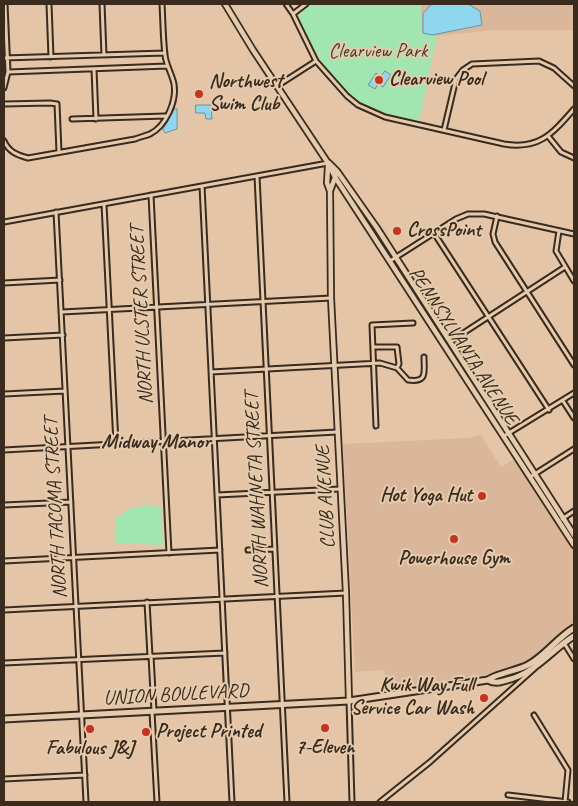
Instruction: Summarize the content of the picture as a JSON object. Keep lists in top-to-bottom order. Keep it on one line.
{"streets":{"main road":["UNION BOULEVARD"],"street":["NORTH ULSTER STREET","PENNSYLVANIA AVENUE","NORTH WAHNETA STREET","CLUB AVENUE","NORTH TACOMA STREET"]},"crossings":[["PENNSYLVANIA AVENUE","CLUB AVENUE"],["NORTH WAHNETA STREET","UNION BOULEVARD"],["CLUB AVENUE","UNION BOULEVARD"],["NORTH TACOMA STREET","UNION BOULEVARD"]],"districts":["Midway Manor"],"parks":["Clearview Park"],"places":["Clearview Pool","Northwest Swim Club","CrossPoint","Hot Yoga Hut","Powerhouse Gym","Kwik Way Full Service Car Wash","7-Eleven","Fabulous J&J","Project Printed"]}
